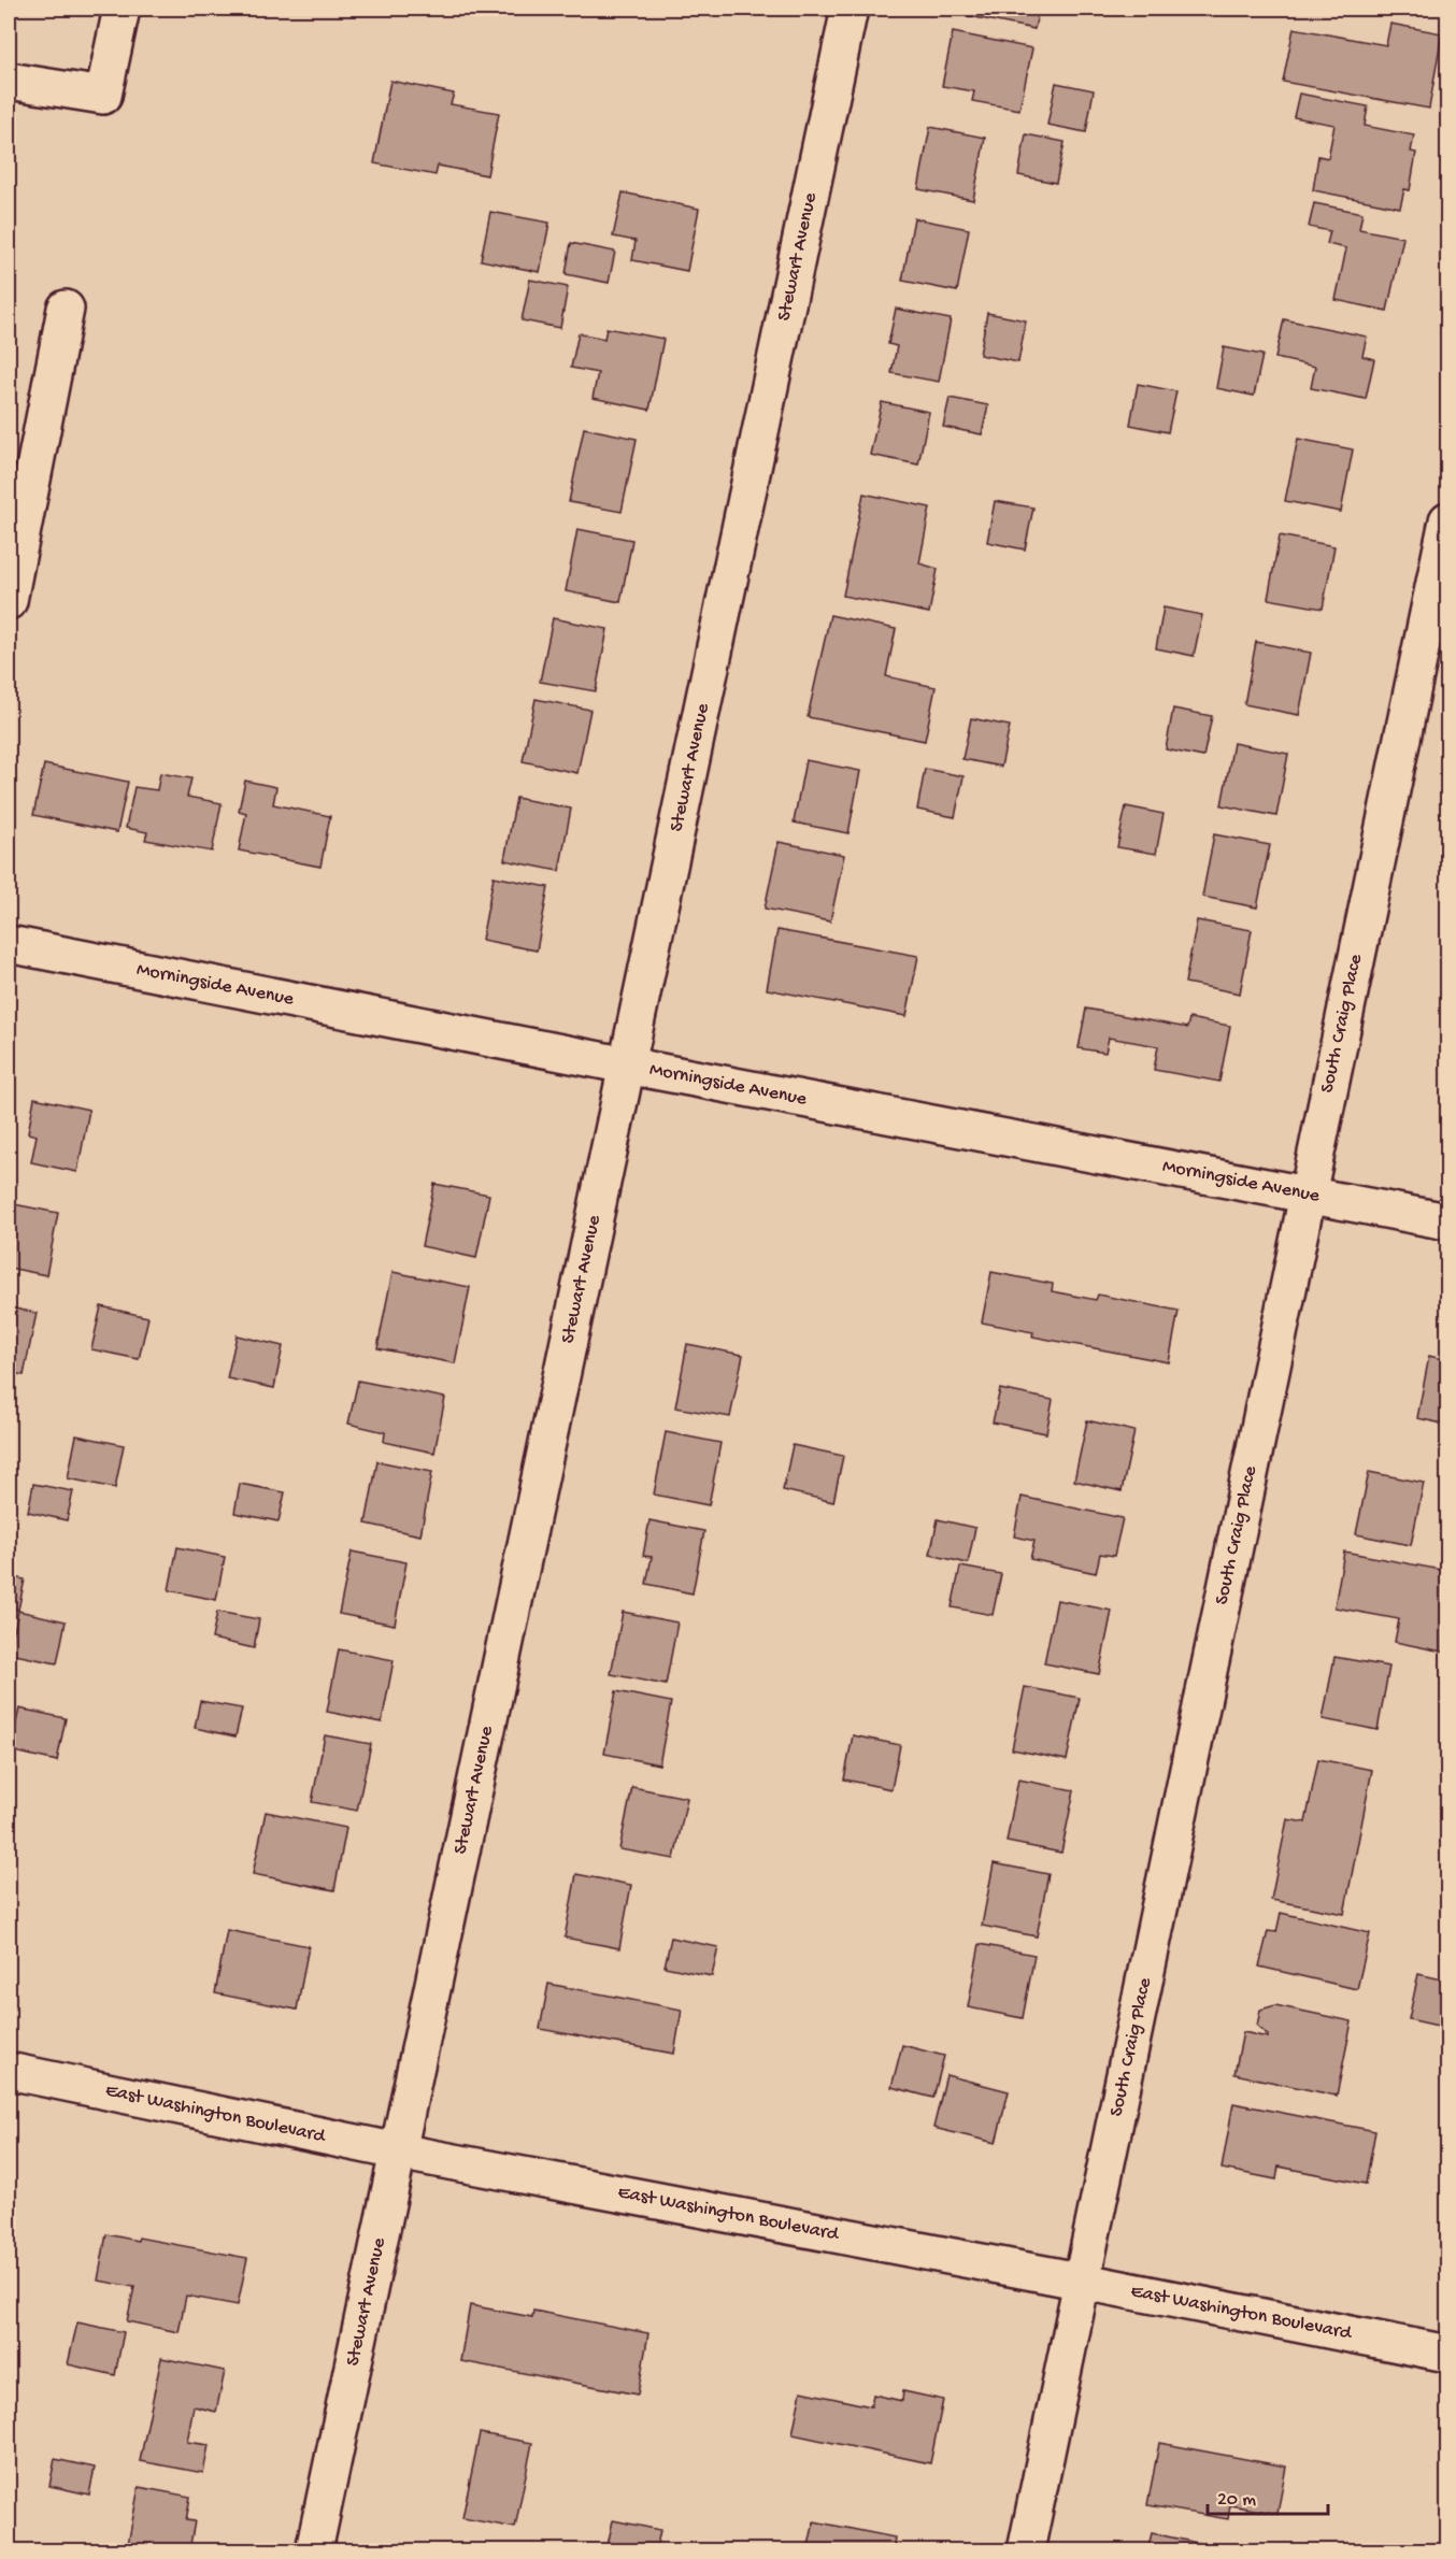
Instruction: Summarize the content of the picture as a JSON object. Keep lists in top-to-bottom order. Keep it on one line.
{"streets":{"street":["Stewart Avenue","Morningside Avenue","South Craig Place","East Washington Boulevard"]},"crossings":[["Stewart Avenue","Morningside Avenue"],["Stewart Avenue","East Washington Boulevard"],["Morningside Avenue","South Craig Place"],["South Craig Place","East Washington Boulevard"]],"scale_bar":"20 m"}
